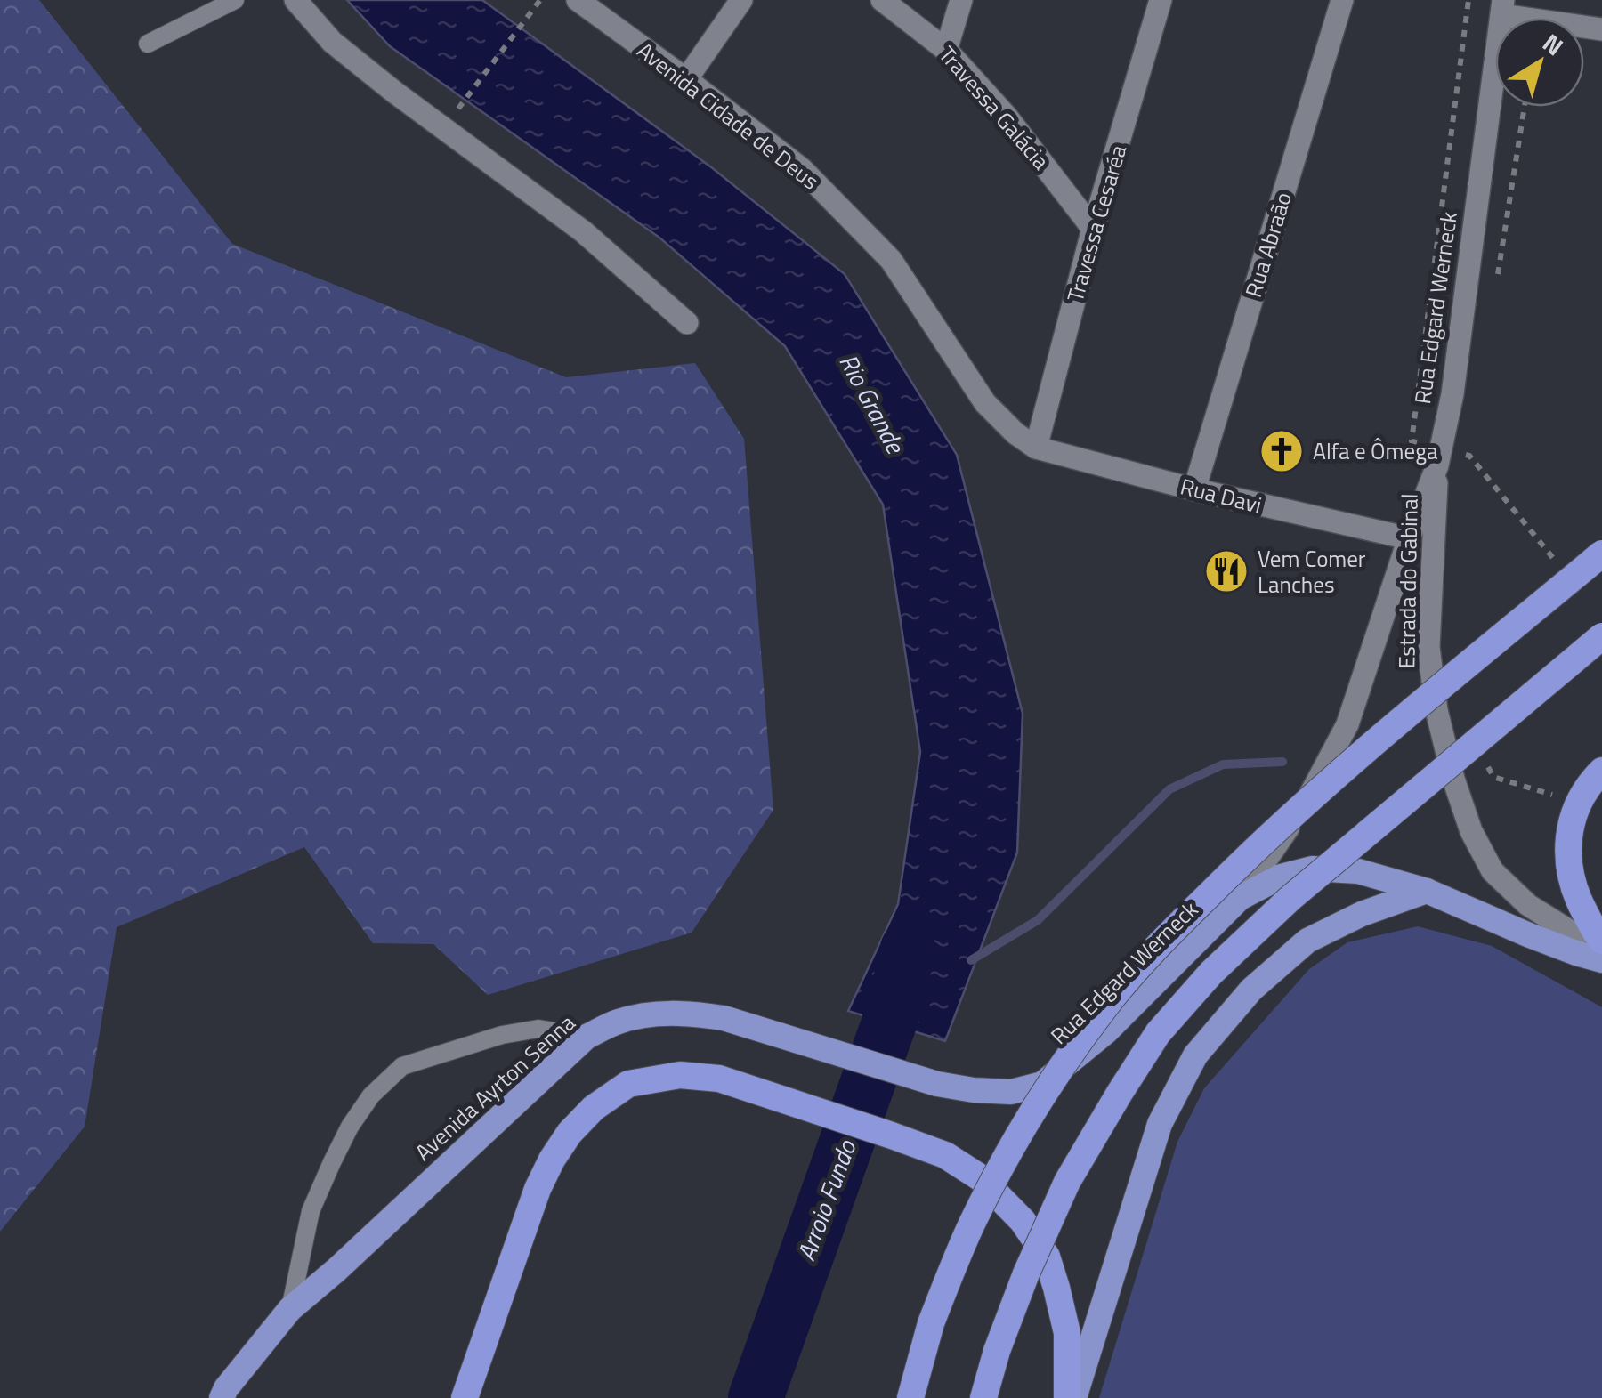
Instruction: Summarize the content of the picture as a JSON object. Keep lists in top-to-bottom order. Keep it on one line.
{"streets":{"highway":["Rua Edgard Werneck","Avenida Ayrton Senna"],"street":["Travessa Galácia","Avenida Cidade de Deus","Travessa Cesaréa","Rua Abraão","Rua Davi","Estrada do Gabinal"]},"crossings":[["Travessa Galácia","Travessa Cesaréa"],["Avenida Cidade de Deus","Travessa Cesaréa"],["Avenida Cidade de Deus","Rua Davi"],["Travessa Cesaréa","Rua Davi"],["Rua Abraão","Rua Davi"],["Rua Edgard Werneck","Rua Davi"],["Rua Edgard Werneck","Estrada do Gabinal"],["Rua Edgard Werneck","Avenida Ayrton Senna"]],"water":["Rio Grande","Arroio Fundo"],"places":{"church":["Alfa e Ômega"],"restaurant":["Vem Comer Lanches"]},"north":"top right"}
